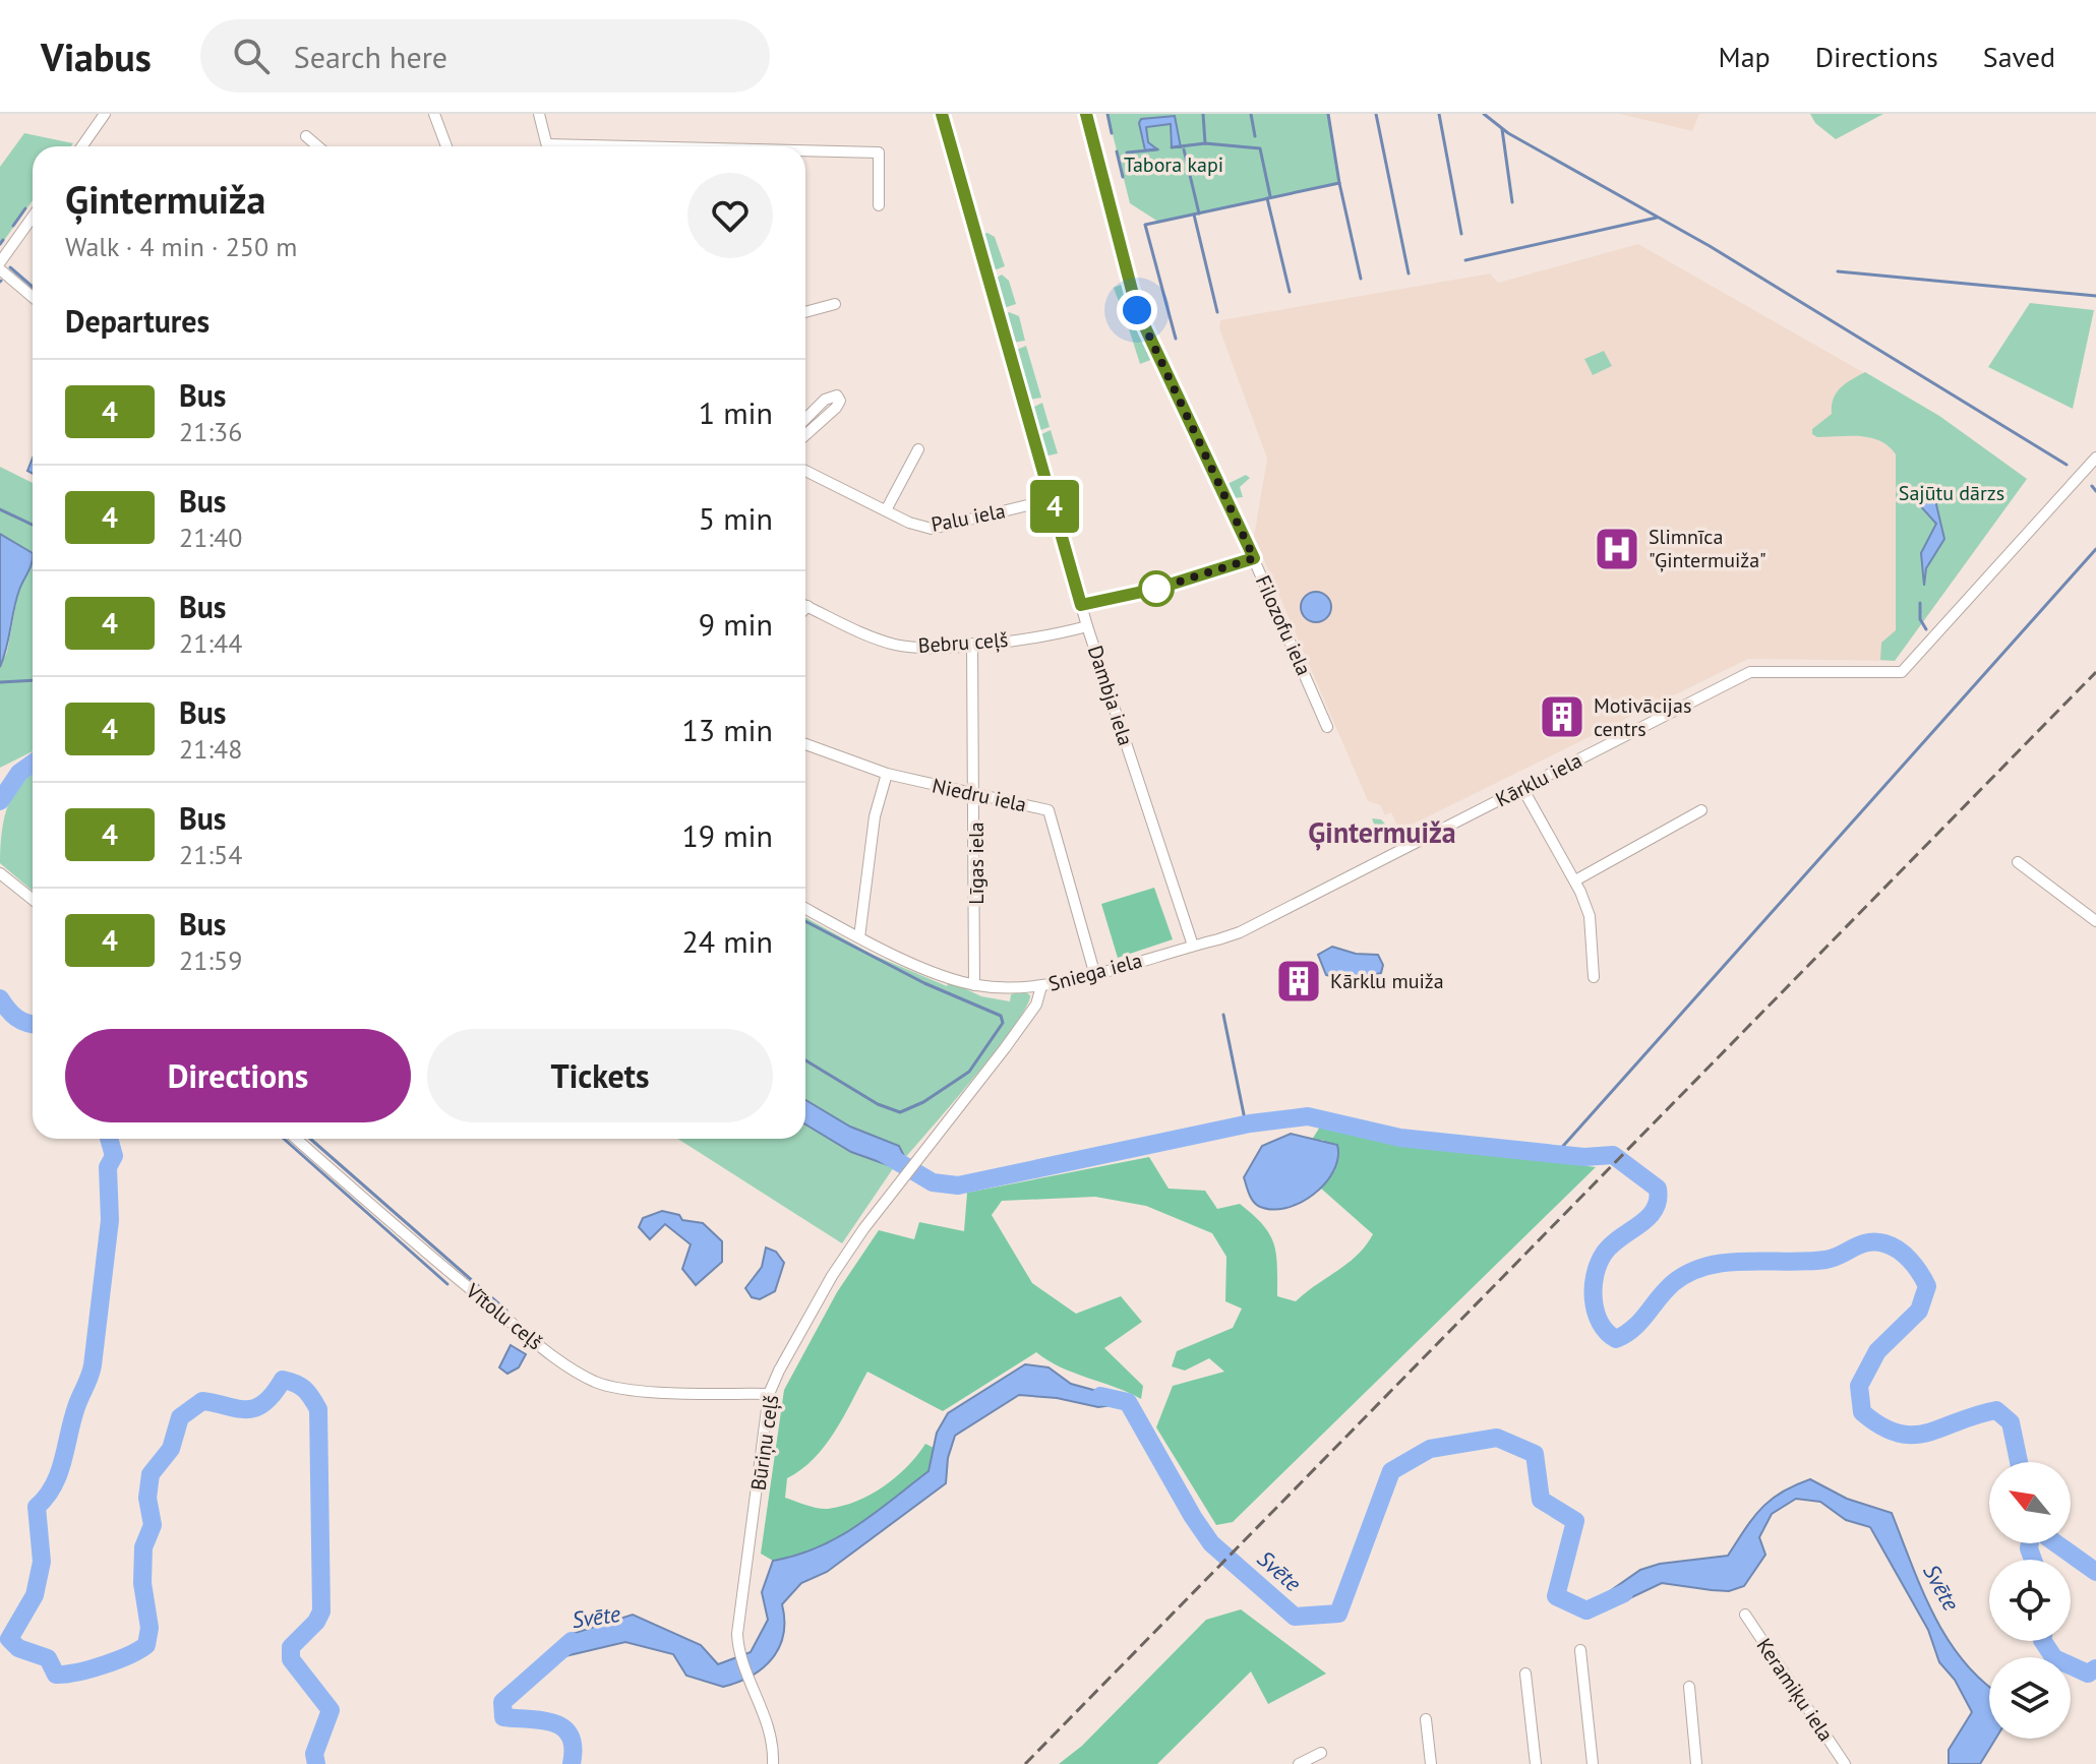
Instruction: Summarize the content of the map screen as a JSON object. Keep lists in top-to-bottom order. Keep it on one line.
{"streets":{"street":["Palu iela","Filozofu iela","Bebru ceļš","Dambja iela","Kārklu iela","Niedru iela","Līgas iela","Sniega iela","Vītolu ceļš","Būriņu ceļš","Keramiķu iela"]},"crossings":[["Palu iela","Dambja iela"],["Bebru ceļš","Dambja iela"],["Bebru ceļš","Līgas iela"],["Dambja iela","Kārklu iela"],["Dambja iela","Sniega iela"],["Kārklu iela","Sniega iela"],["Niedru iela","Līgas iela"],["Niedru iela","Sniega iela"],["Līgas iela","Sniega iela"],["Sniega iela","Būriņu ceļš"],["Vītolu ceļš","Būriņu ceļš"]],"districts":["Ģintermuiža"],"water":["Svēte"],"parks":["Tabora kapi","Sajūtu dārzs"],"places":{"hospital":["Slimnīca \"Ģintermuiža\""],"building":["Motivācijas centrs","Kārklu muiža"]},"lines":["bus line 4"],"north":"top left","page":{"header":"Viabus","search":"Search here","nav":["Map","Directions","Saved"],"on_map":"4","heading":[["Ģintermuiža","Walk · 4 min · 250 m"],"Departures"],"list":[{"mark":"4","name":"Bus","note":"21:36","value":"1 min"},{"mark":"4","name":"Bus","note":"21:40","value":"5 min"},{"mark":"4","name":"Bus","note":"21:44","value":"9 min"},{"mark":"4","name":"Bus","note":"21:48","value":"13 min"},{"mark":"4","name":"Bus","note":"21:54","value":"19 min"},{"mark":"4","name":"Bus","note":"21:59","value":"24 min"}],"buttons":["Directions","Tickets"]}}
